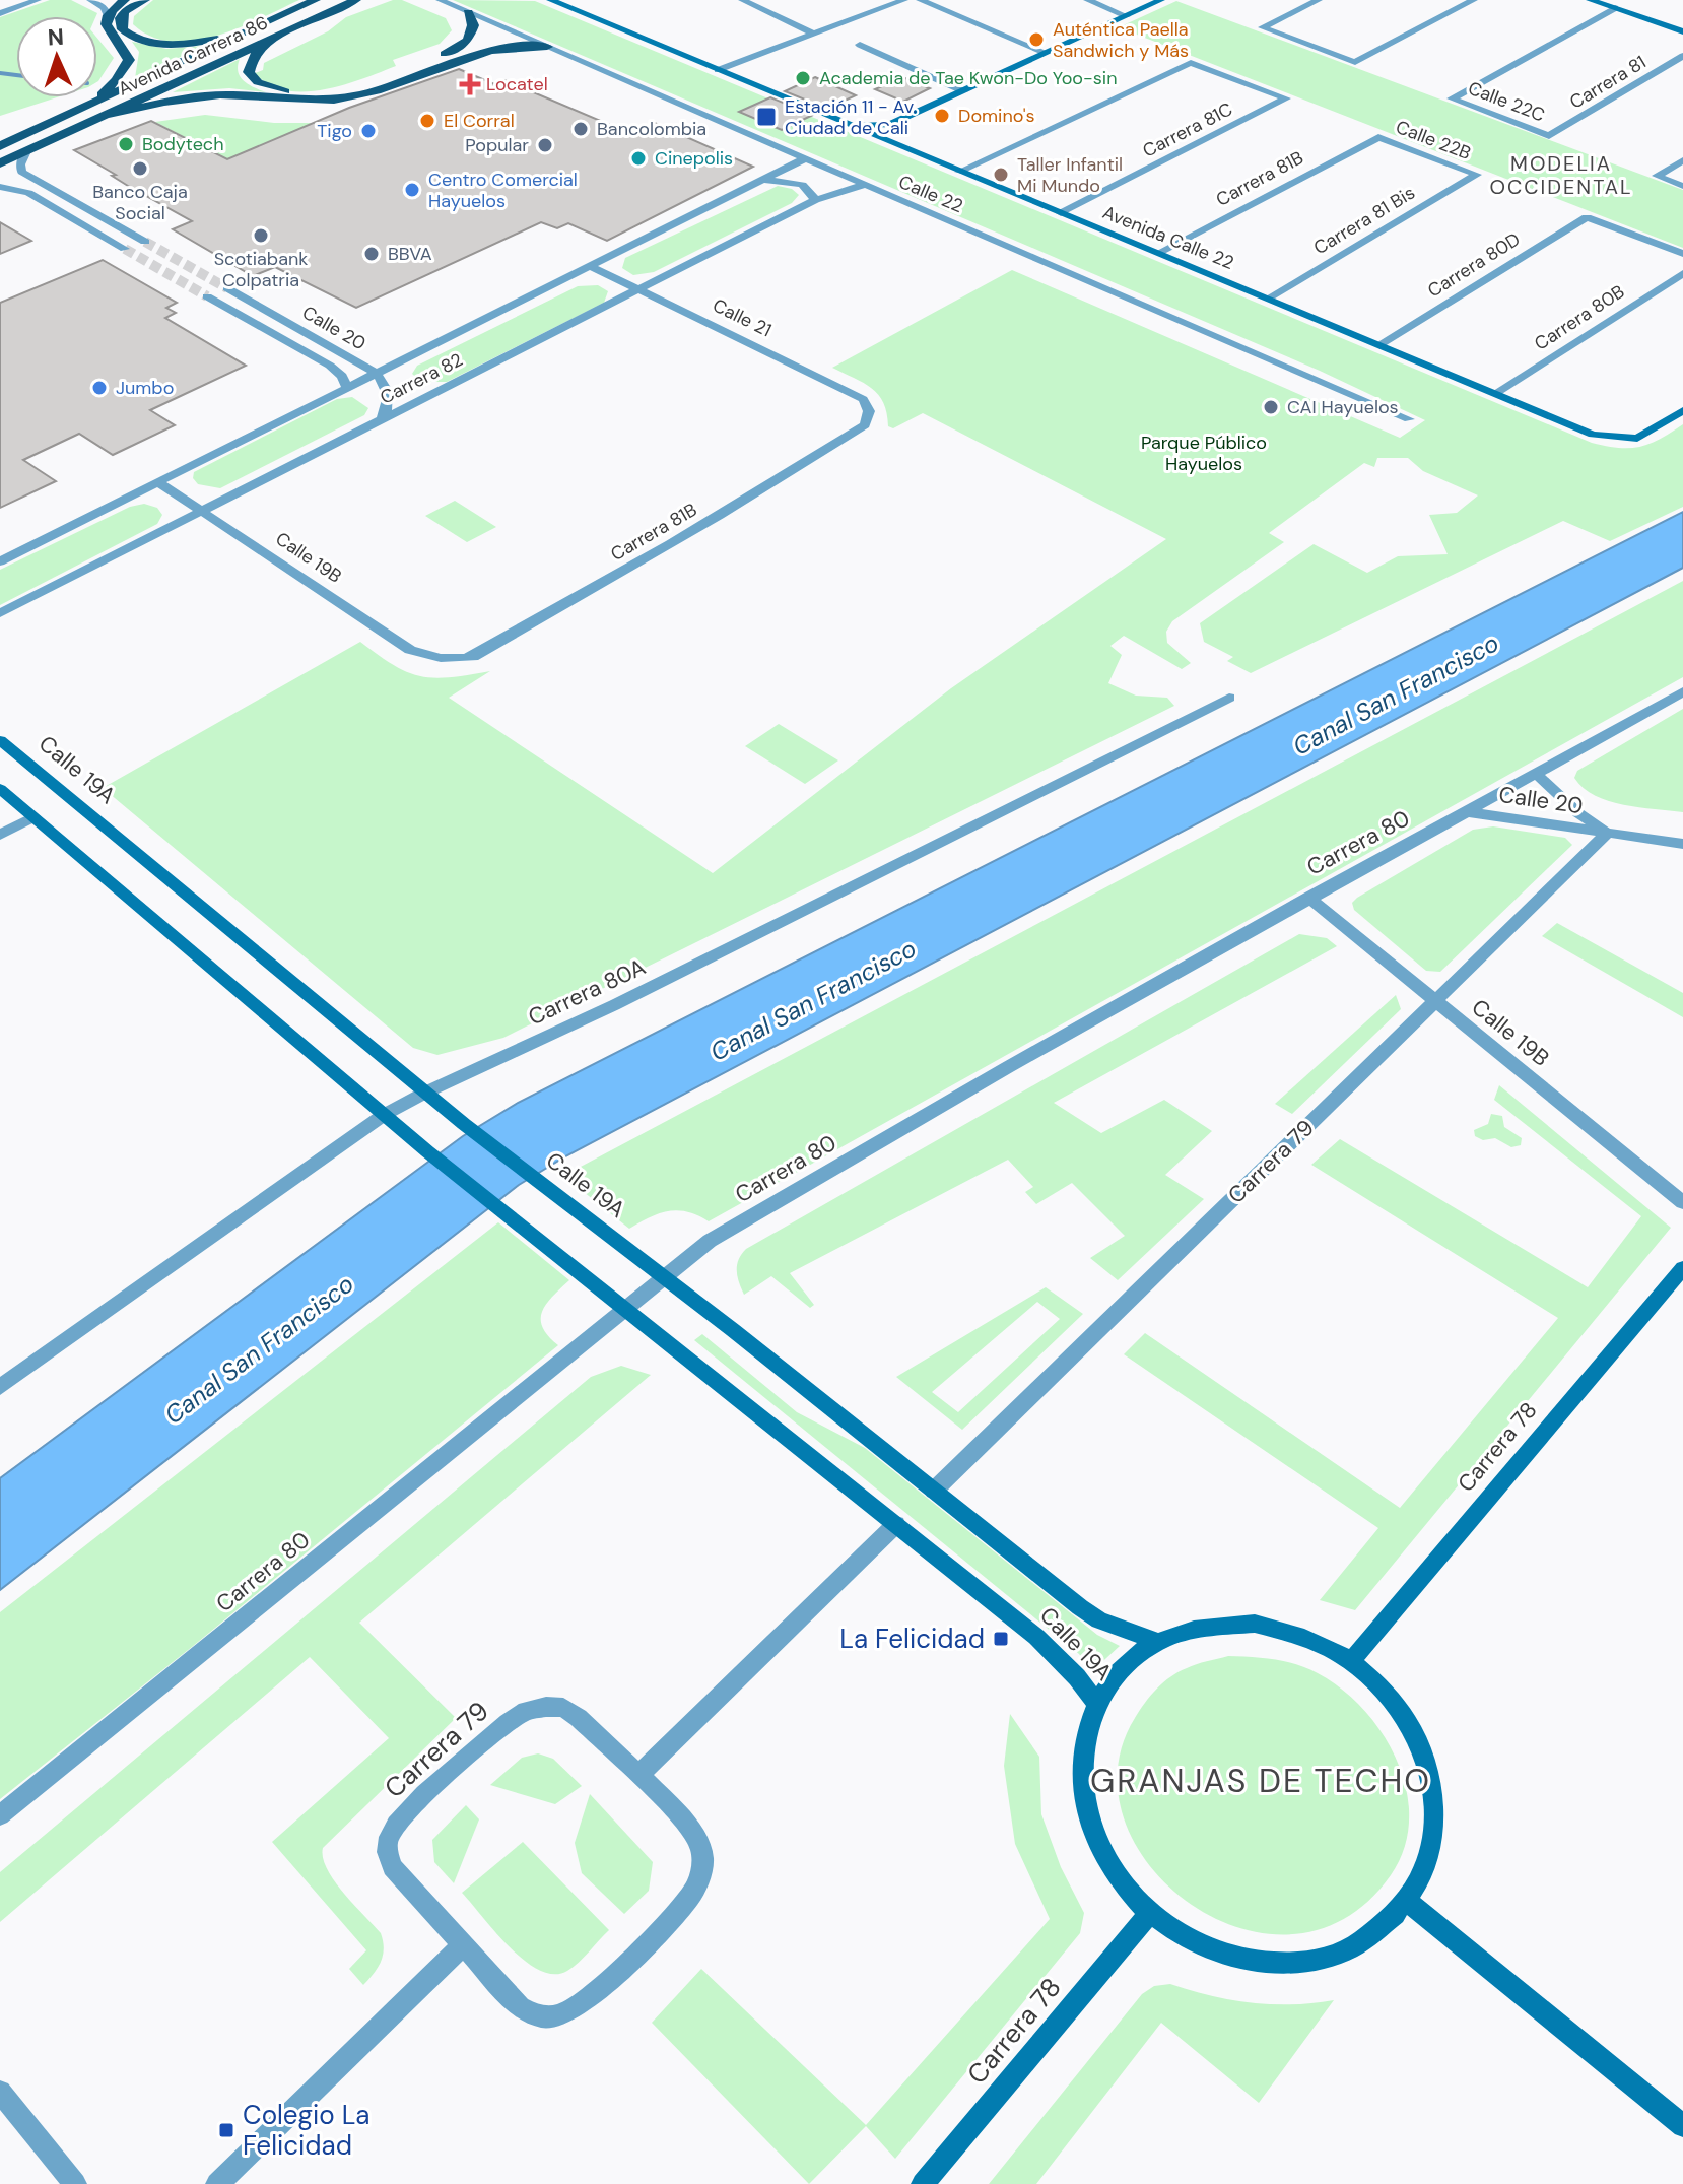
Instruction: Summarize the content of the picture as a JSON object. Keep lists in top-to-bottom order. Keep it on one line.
{"streets":{"main road":["Avenida Carrera 86"],"street":["Carrera 81","Calle 22C","Carrera 81C","Calle 22B","Carrera 81B","Calle 22","Carrera 81 Bis","Avenida Calle 22","Carrera 80D","Calle 21","Carrera 80B","Calle 20","Carrera 82","Calle 19B","Calle 19A","Carrera 80","Carrera 80A","Carrera 79","Carrera 78"]},"crossings":[["Carrera 81","Calle 22C"],["Carrera 81C","Avenida Calle 22"],["Calle 22B","Carrera 81B"],["Calle 22B","Carrera 81 Bis"],["Carrera 81B","Avenida Calle 22"],["Carrera 81B","Calle 21"],["Carrera 81B","Calle 19B"],["Calle 22","Carrera 82"],["Carrera 81 Bis","Avenida Calle 22"],["Avenida Calle 22","Carrera 80D"],["Avenida Calle 22","Carrera 80B"],["Calle 21","Carrera 82"],["Calle 20","Carrera 82"],["Calle 20","Carrera 80"],["Calle 20","Carrera 79"],["Carrera 82","Calle 19B"],["Calle 19B","Carrera 80"],["Calle 19B","Carrera 79"],["Calle 19A","Carrera 80"],["Calle 19A","Carrera 80A"],["Calle 19A","Carrera 79"]],"districts":["MODELIA OCCIDENTAL","GRANJAS DE TECHO"],"water":["Canal San Francisco"],"parks":["Parque Público Hayuelos"],"places":{"other":["Auténtica Paella Sandwich y Más","Academia de Tae Kwon-Do Yoo-sin","Domino's","El Corral","Bancolombia","Tigo","Bodytech","Popular","Cinepolis","Banco Caja Social","Taller Infantil Mi Mundo","Centro Comercial Hayuelos","Scotiabank Colpatria","BBVA","Jumbo","CAI Hayuelos"],"health":["Locatel"],"transit":["Estación 11 - Av. Ciudad de Cali","La Felicidad","Colegio La Felicidad"]},"north":"top"}
